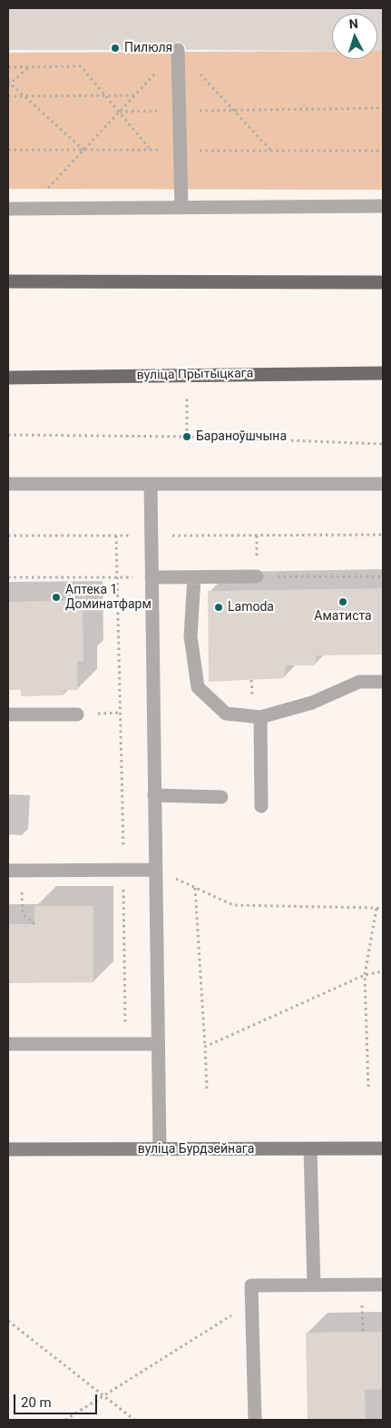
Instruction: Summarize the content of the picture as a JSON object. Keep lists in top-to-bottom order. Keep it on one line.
{"streets":{"main road":["вуліца Прытыцкага"],"street":["вуліца Бурдзейнага"]},"places":["Пилюля","Бараноўшчына","Аптека 1 Доминатфарм","Аматиста","Lamoda"],"scale_bar":"20 m","north":"top"}
